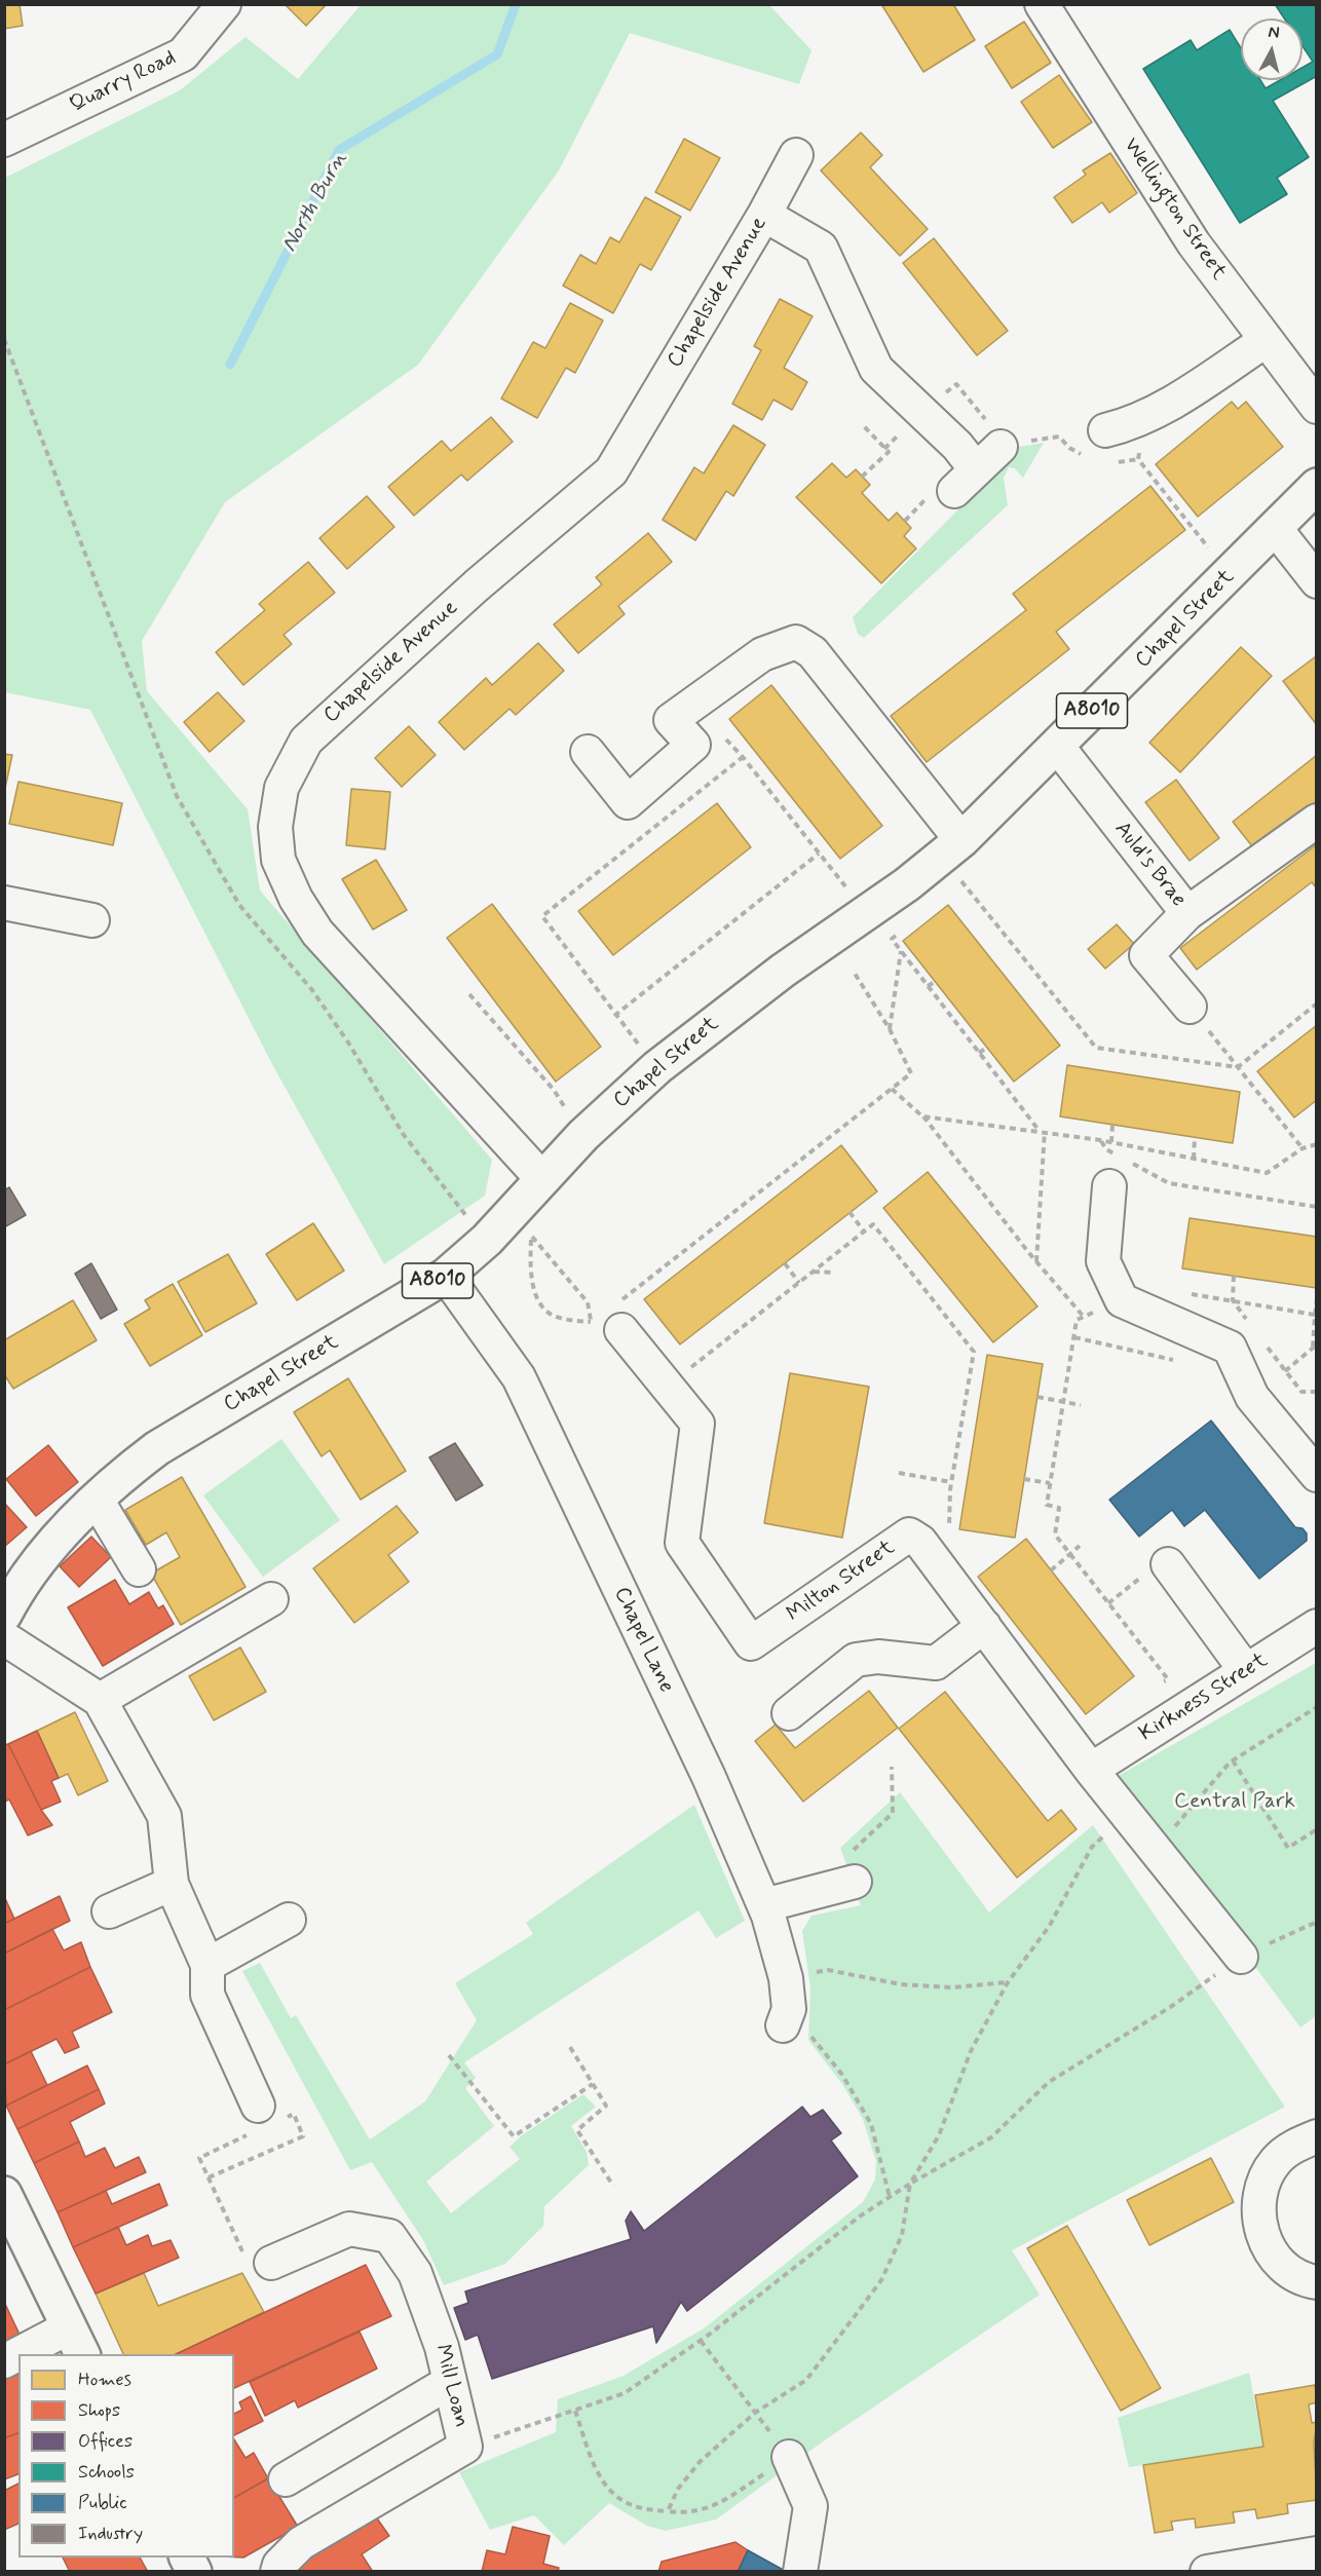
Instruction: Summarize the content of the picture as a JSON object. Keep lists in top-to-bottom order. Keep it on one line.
{"streets":{"main road":["Chapel Street","A8010"],"street":["Quarry Road","Wellington Street","Chapelside Avenue","Auld's Brae","Milton Street","Chapel Lane","Kirkness Street","Mill Loan"]},"crossings":[["Chapelside Avenue","Chapel Street"],["Chapel Street","Auld's Brae"],["Chapel Street","Chapel Lane"],["Milton Street","Kirkness Street"]],"water":["North Burn"],"parks":["Central Park"],"legend":["Homes","Shops","Offices","Schools","Public","Industry"],"north":"top"}
